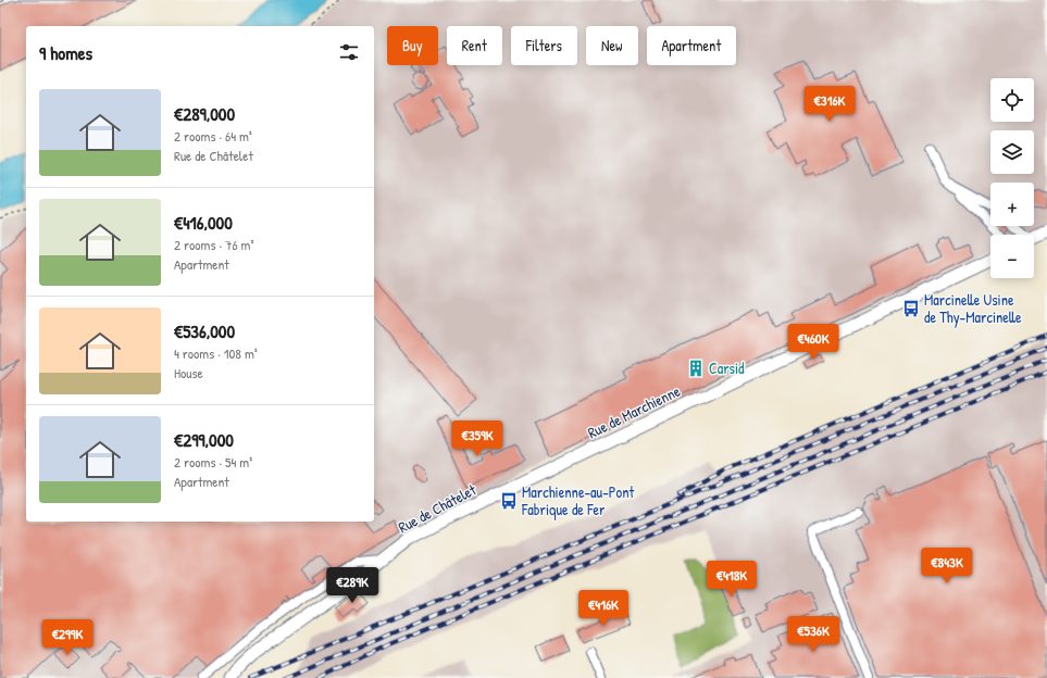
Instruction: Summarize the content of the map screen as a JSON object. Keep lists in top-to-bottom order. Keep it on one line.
{"streets":{"main road":["Rue de Marchienne","Rue de Châtelet"]},"crossings":[["Rue de Marchienne","Rue de Châtelet"]],"places":{"bus stop":["Marcinelle Usine de Thy-Marcinelle","Marchienne-au-Pont Fabrique de Fer"],"building":["Carsid"]},"page":{"chip":["Buy","Rent","Filters","New","Apartment"],"heading":"9 homes","map_buttons":["+","−"],"list":[{"name":"€289,000","note":"2 rooms · 64 m² · Rue de Châtelet"},{"name":"€416,000","note":"2 rooms · 76 m² · Apartment"},{"name":"€536,000","note":"4 rooms · 108 m² · House"},{"name":"€299,000","note":"2 rooms · 54 m² · Apartment"}],"price":["€316K","€460K","€359K","€843K","€418K","€289K","€416K","€536K","€299K"]}}
